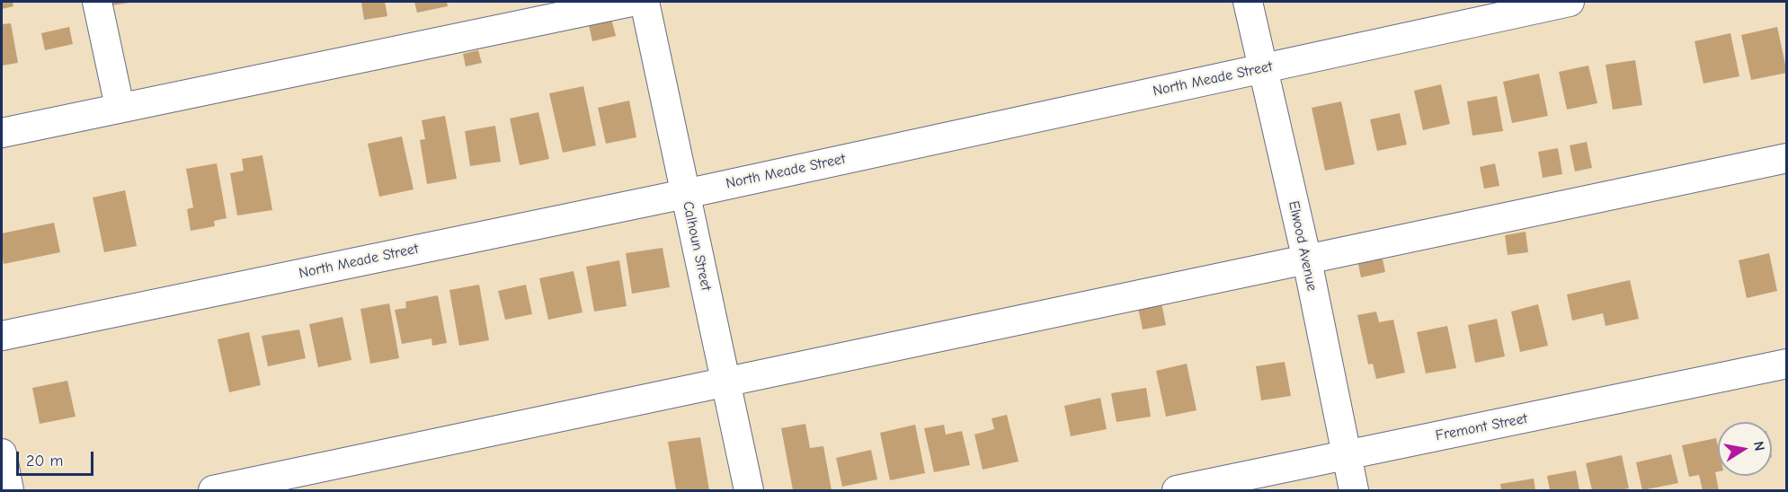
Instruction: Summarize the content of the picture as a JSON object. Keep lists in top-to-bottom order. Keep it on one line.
{"streets":{"street":["North Meade Street","Calhoun Street","Elwood Avenue","Fremont Street"]},"crossings":[["North Meade Street","Calhoun Street"],["North Meade Street","Elwood Avenue"],["Elwood Avenue","Fremont Street"]],"scale_bar":"20 m","north":"right"}
